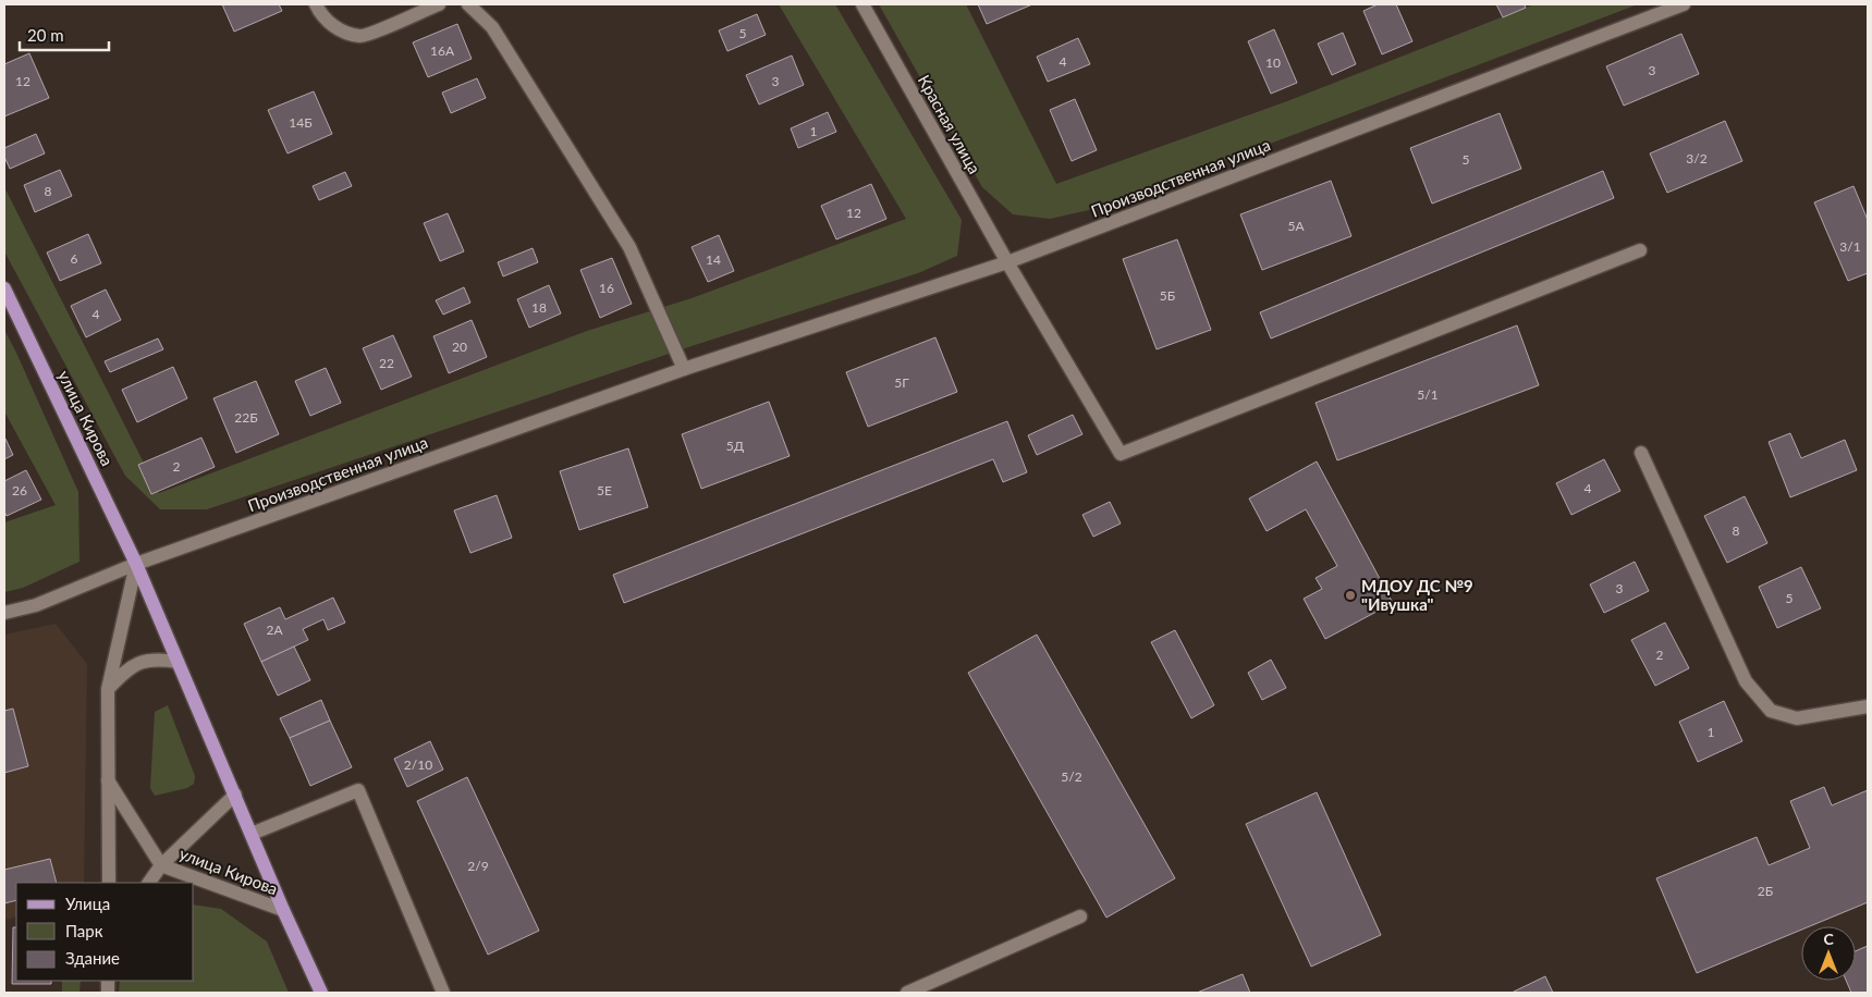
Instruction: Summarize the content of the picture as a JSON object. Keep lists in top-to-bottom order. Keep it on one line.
{"streets":{"main road":["улица Кирова"],"street":["Красная улица","Производственная улица"]},"crossings":[["Красная улица","Производственная улица"],["Производственная улица","улица Кирова"]],"places":["МДОУ ДС №9 \"Ивушка\""],"house_numbers":["5","16А","4","10","3","12","3","14Б","1","3/2","5","8","12","5А","3/1","6","14","16","5Б","18","4","20","22","5Г","5/1","22Б","5Д","2","4","26","5Е","8","3","5","2А","2","1","2/10","5/2","2/9","2Б"],"legend":["Улица","Парк","Здание"],"scale_bar":"20 m","north":"top"}
